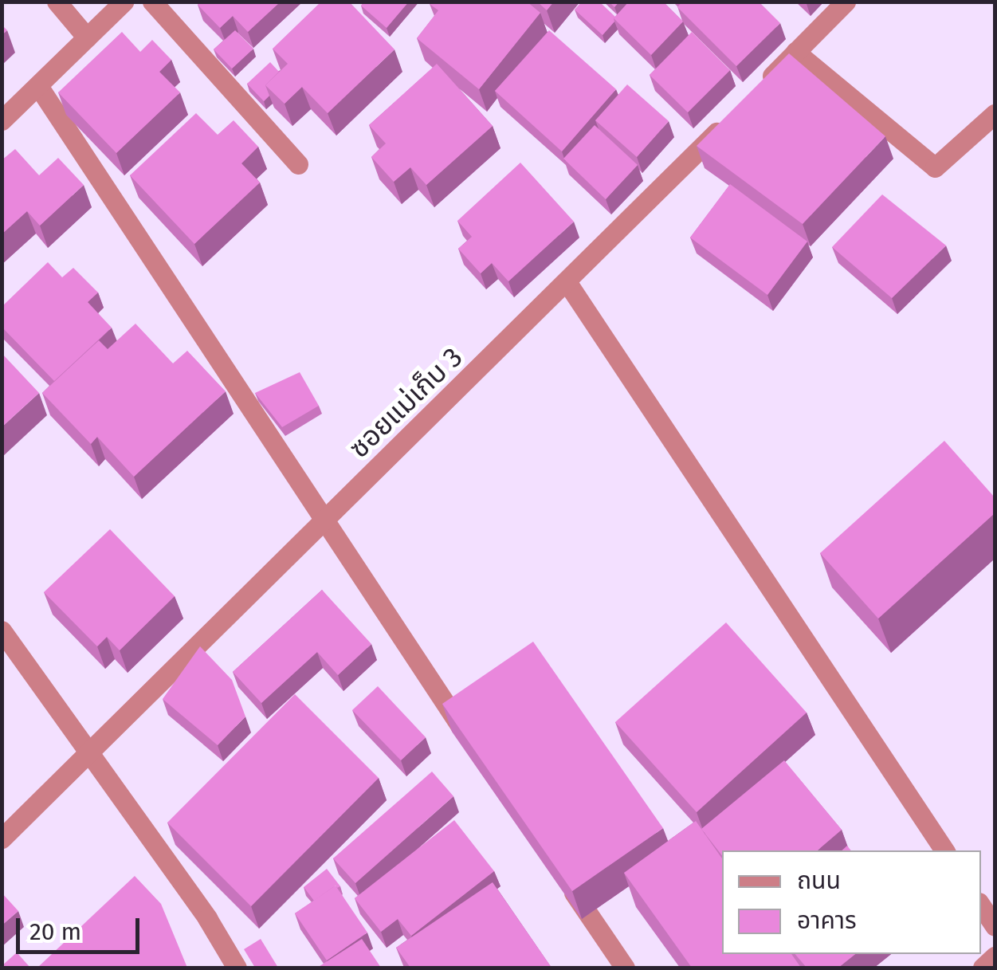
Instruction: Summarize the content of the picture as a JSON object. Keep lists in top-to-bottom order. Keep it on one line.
{"streets":{"street":["ซอยแม่เก็บ 3"]},"legend":["ถนน","อาคาร"],"scale_bar":"20 m"}
